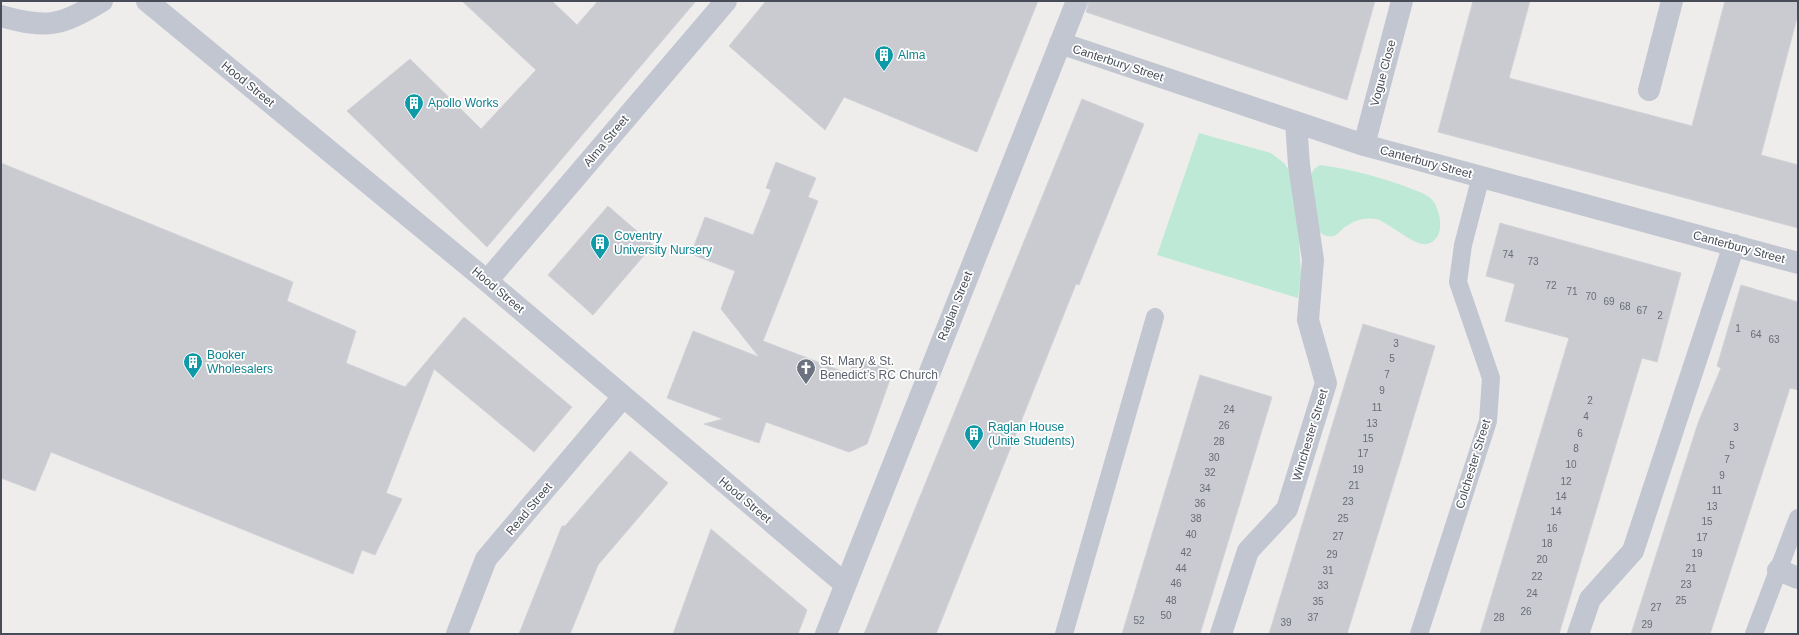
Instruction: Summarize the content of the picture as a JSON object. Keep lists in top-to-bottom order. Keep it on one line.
{"streets":{"street":["Canterbury Street","Vogue Close","Hood Street","Alma Street","Raglan Street","Winchester Street","Read Street"],"lane":["Colchester Street"]},"crossings":[["Canterbury Street","Vogue Close"],["Canterbury Street","Raglan Street"],["Canterbury Street","Winchester Street"],["Canterbury Street","Colchester Street"],["Hood Street","Alma Street"],["Hood Street","Raglan Street"],["Hood Street","Read Street"]],"places":{"building":["Alma","Apollo Works","Coventry University Nursery","Booker Wholesalers","Raglan House (Unite Students)"],"church":["St. Mary & St. Benedict’s RC Church"]},"house_numbers":["74","73","72","71","70","69","68","67","2","1","64","63","3","5","7","9","2","11","24","4","13","26","3","6","15","28","5","8","17","30","7","10","19","32","9","12","21","34","11","14","23","36","13","14","38","25","15","16","40","27","17","18","42","19","29","20","44","21","31","22","46","23","33","24","48","25","35","27","26","50","37","28","52","39","29"]}
